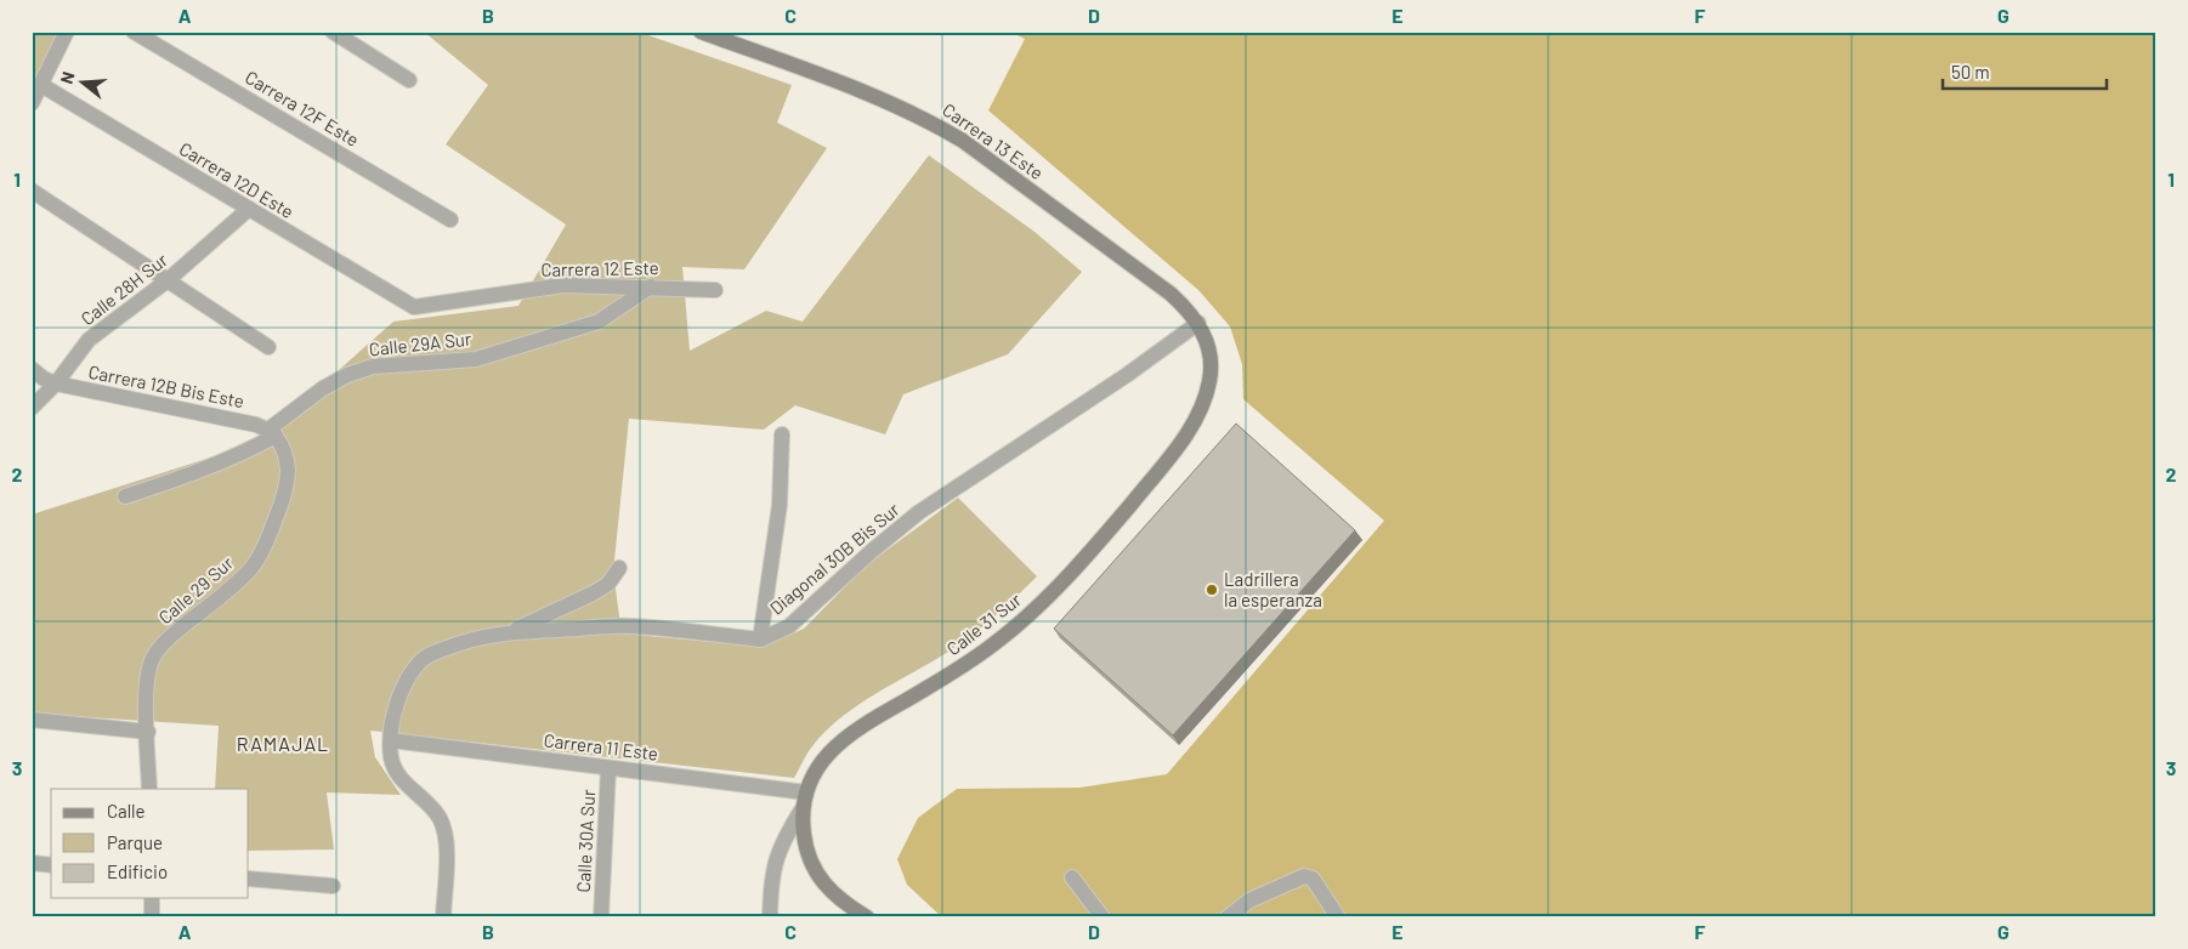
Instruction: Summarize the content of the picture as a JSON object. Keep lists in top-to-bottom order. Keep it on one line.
{"streets":{"main road":["Carrera 13 Este","Calle 31 Sur"],"street":["Carrera 12F Este","Carrera 12D Este","Carrera 12 Este","Calle 28H Sur","Calle 29A Sur","Carrera 12B Bis Este","Diagonal 30B Bis Sur","Calle 29 Sur","Carrera 11 Este","Calle 30A Sur"]},"crossings":[["Carrera 13 Este","Diagonal 30B Bis Sur"],["Carrera 13 Este","Calle 31 Sur"],["Carrera 12D Este","Carrera 12 Este"],["Carrera 12D Este","Calle 28H Sur"],["Carrera 12 Este","Calle 29A Sur"],["Calle 28H Sur","Carrera 12B Bis Este"],["Calle 29A Sur","Carrera 12B Bis Este"],["Calle 29A Sur","Calle 29 Sur"],["Carrera 12B Bis Este","Calle 29 Sur"],["Diagonal 30B Bis Sur","Calle 31 Sur"],["Calle 31 Sur","Carrera 11 Este"],["Carrera 11 Este","Calle 30A Sur"]],"districts":["RAMAJAL"],"places":["Ladrillera la esperanza"],"legend":["Calle","Parque","Edificio"],"scale_bar":"50 m","north":"left","grid":{"columns":["A","B","C","D","E","F","G"],"rows":["1","2","3"]}}
